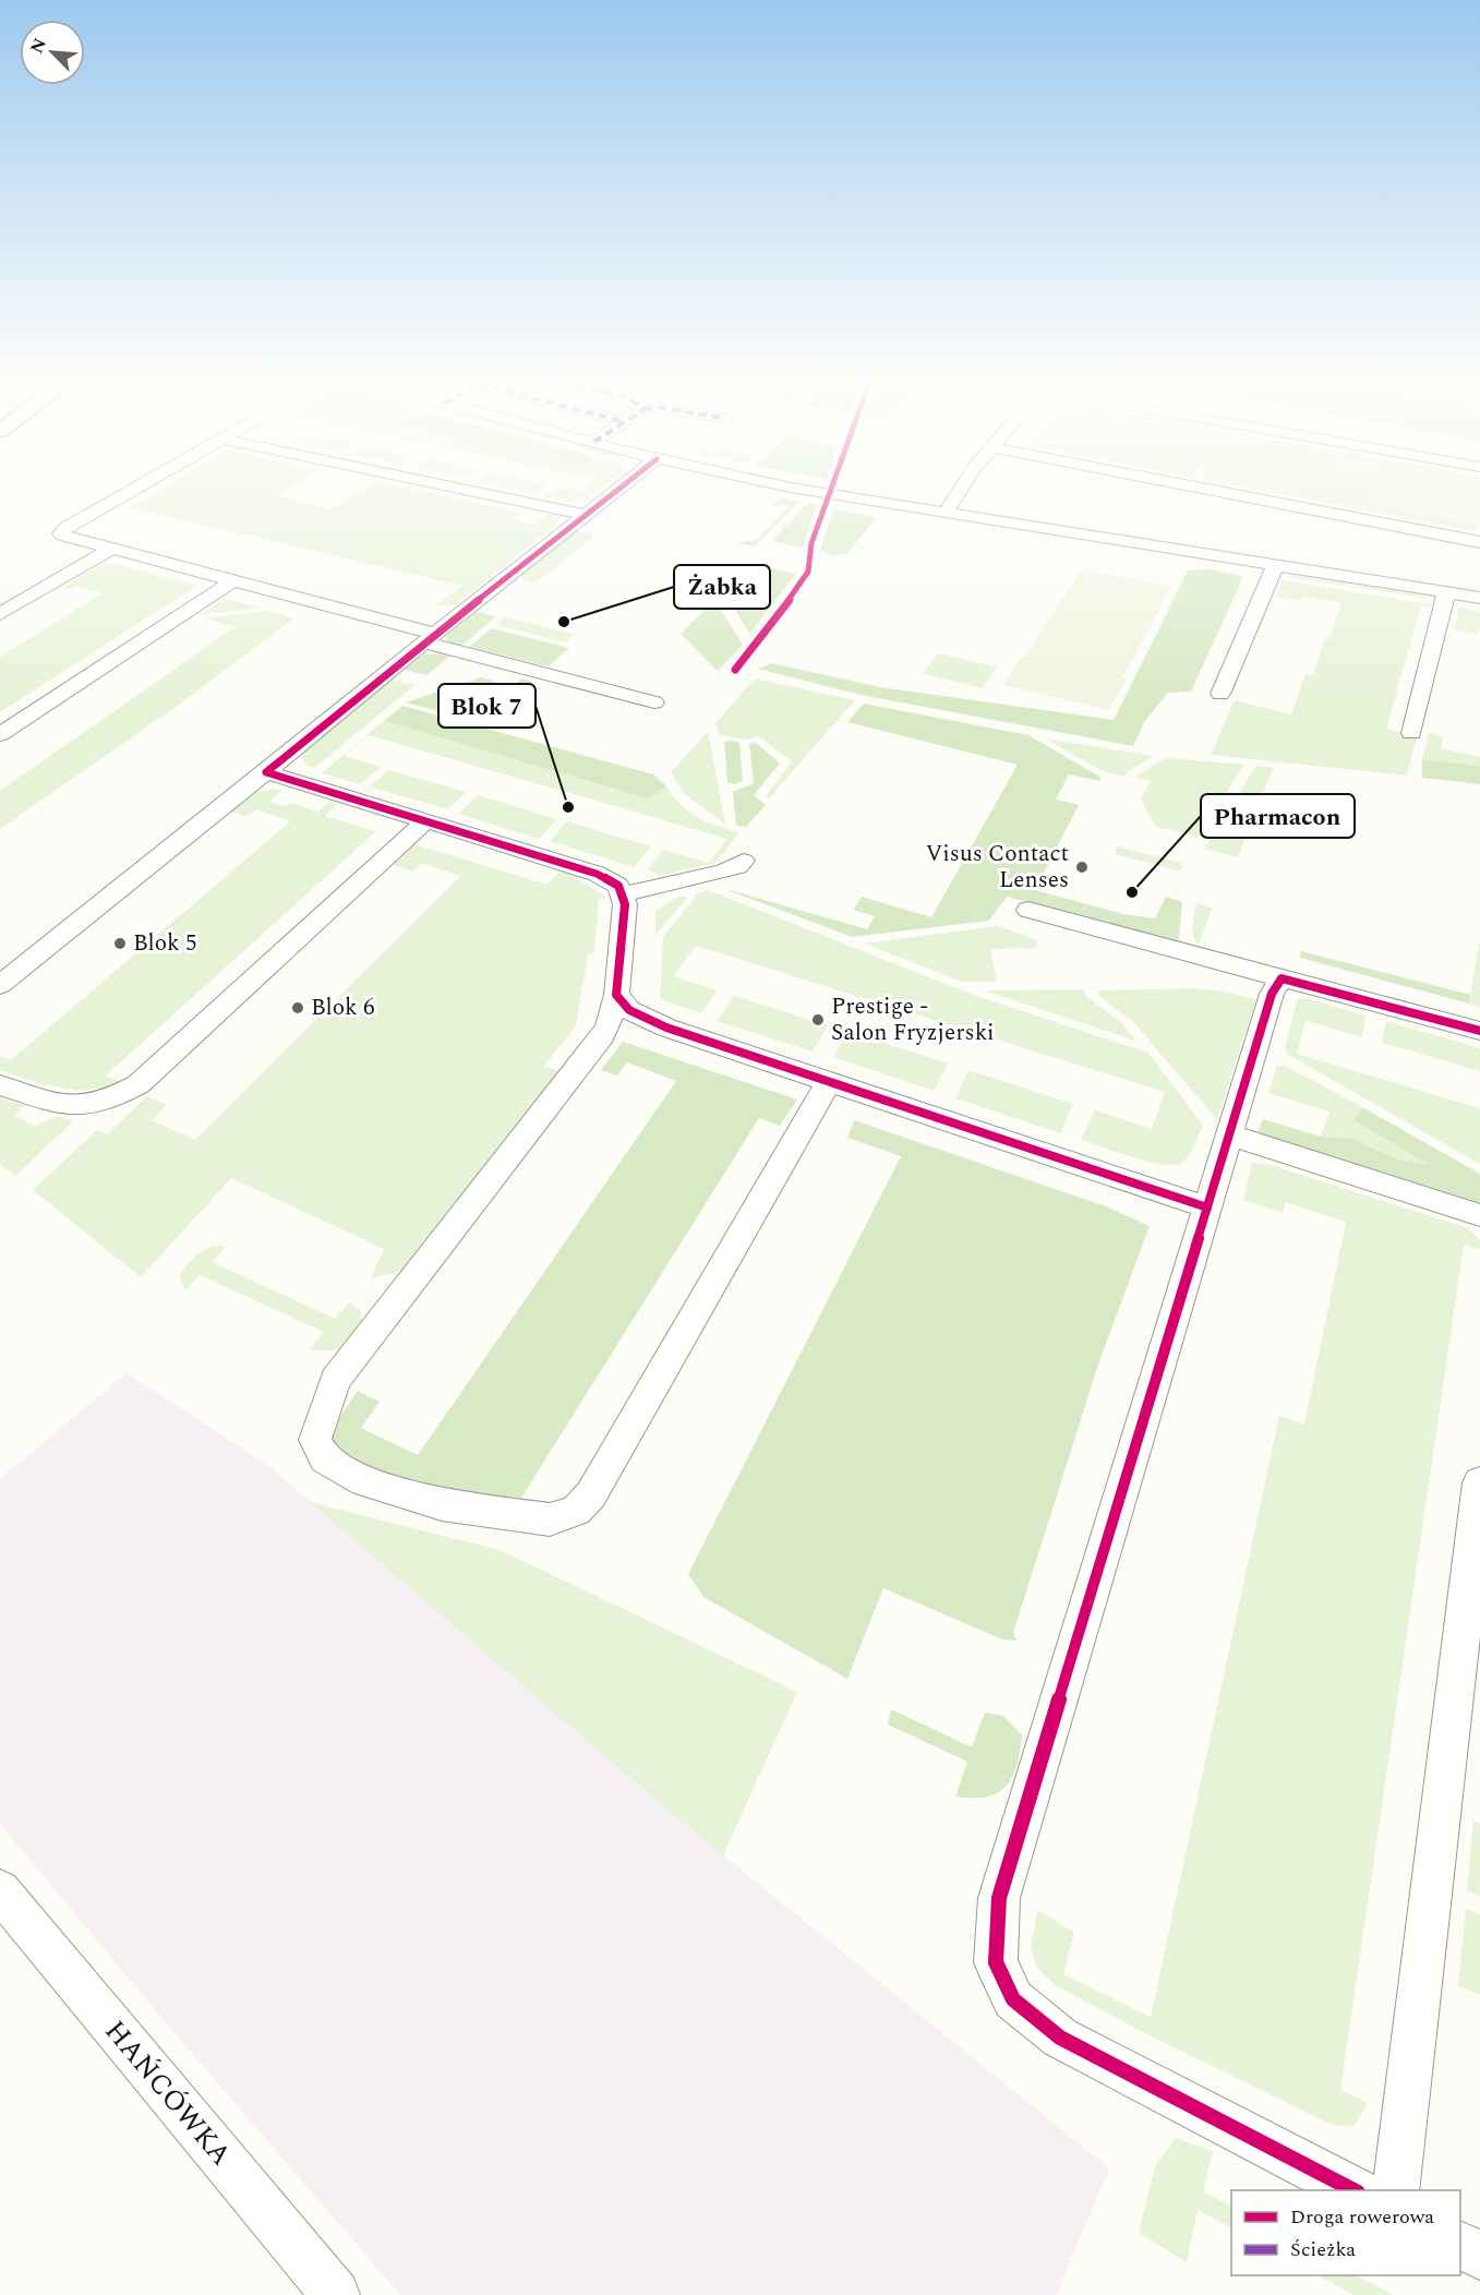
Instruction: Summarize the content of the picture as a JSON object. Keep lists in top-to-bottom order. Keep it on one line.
{"streets":{"street":["HAŃCÓWKA"]},"places":["Żabka","Blok 7","Visus Contact Lenses","Pharmacon","Blok 5","Blok 6","Prestige - Salon Fryzjerski"],"legend":["Droga rowerowa","Ścieżka"],"north":"top left"}
